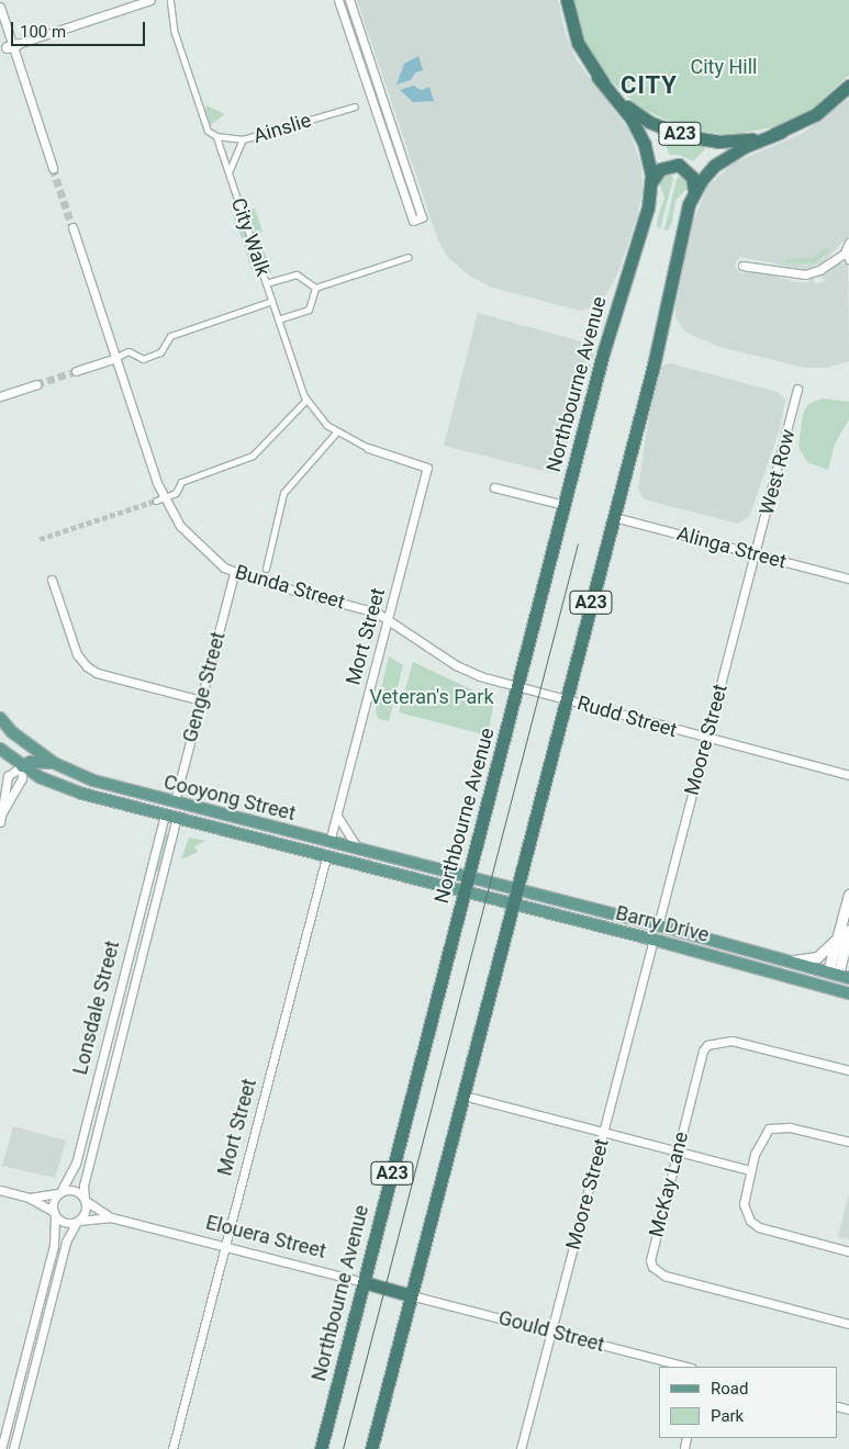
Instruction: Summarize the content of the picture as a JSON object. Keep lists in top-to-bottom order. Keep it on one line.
{"streets":{"highway":["A23","Northbourne Avenue","Elouera Street"],"main road":["Mort Street","Cooyong Street","Barry Drive","Lonsdale Street"],"street":["Ainslie","City Walk","West Row","Alinga Street","Bunda Street","Genge Street","Rudd Street","Moore Street","McKay Lane","Gould Street"]},"crossings":[["Ainslie","City Walk"],["A23","Northbourne Avenue"],["A23","Alinga Street"],["A23","Rudd Street"],["A23","Barry Drive"],["A23","Elouera Street"],["A23","Gould Street"],["City Walk","Mort Street"],["Northbourne Avenue","Bunda Street"],["Northbourne Avenue","Rudd Street"],["Northbourne Avenue","Cooyong Street"],["Northbourne Avenue","Barry Drive"],["Northbourne Avenue","Elouera Street"],["West Row","Alinga Street"],["West Row","Moore Street"],["Alinga Street","Moore Street"],["Bunda Street","Mort Street"],["Bunda Street","Genge Street"],["Bunda Street","Rudd Street"],["Mort Street","Cooyong Street"],["Mort Street","Elouera Street"],["Genge Street","Cooyong Street"],["Genge Street","Lonsdale Street"],["Rudd Street","Moore Street"],["Moore Street","Barry Drive"],["Moore Street","Gould Street"],["Cooyong Street","Barry Drive"],["Cooyong Street","Lonsdale Street"],["Lonsdale Street","Elouera Street"],["Elouera Street","Gould Street"]],"districts":["CITY"],"parks":["City Hill","Veteran's Park"],"legend":["Road","Park"],"scale_bar":"100 m"}
